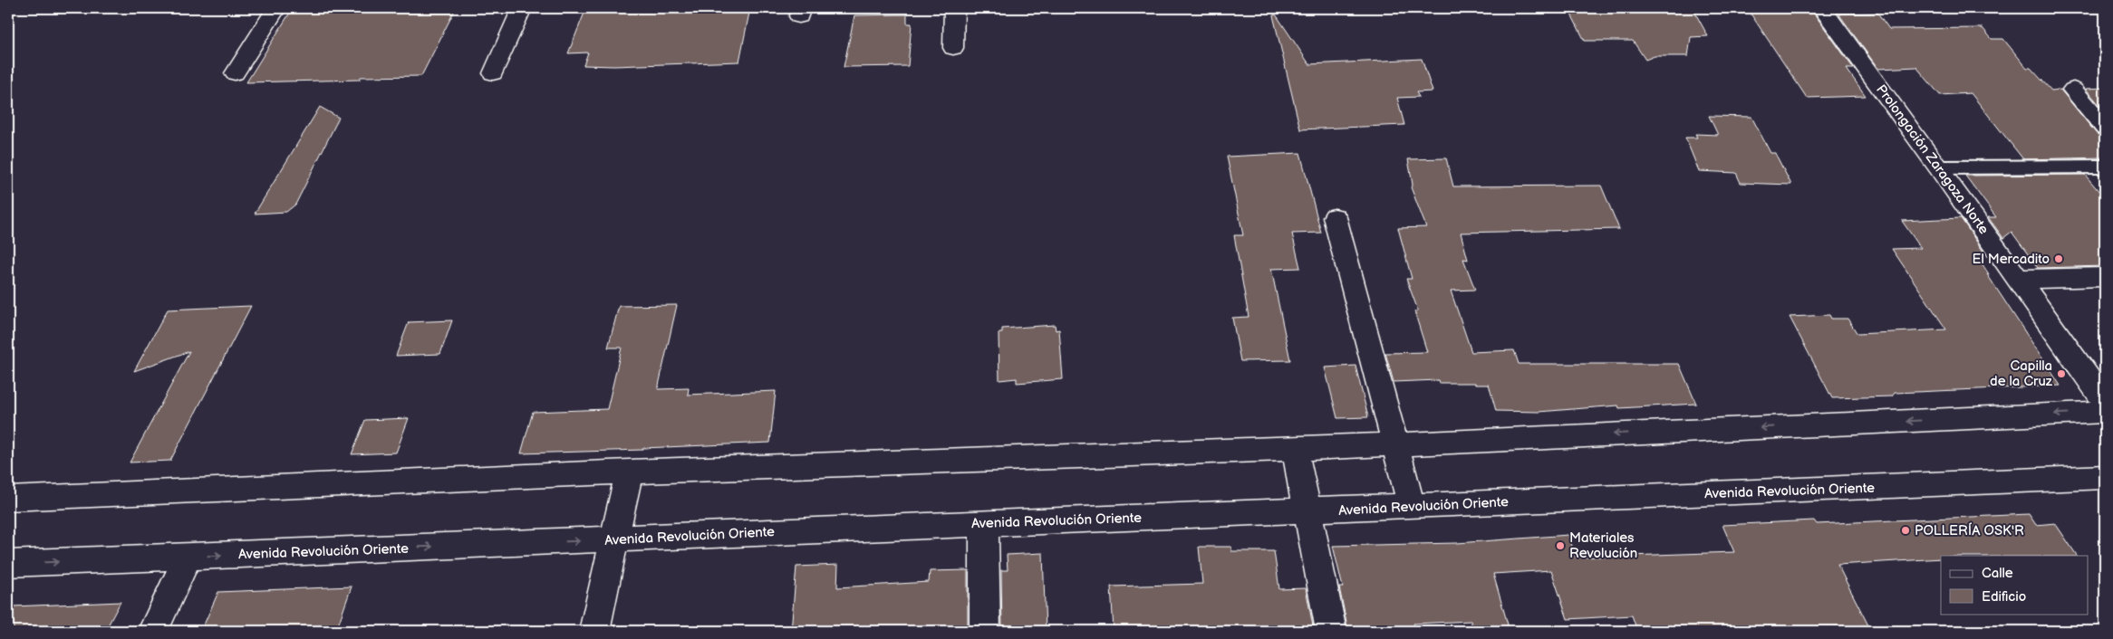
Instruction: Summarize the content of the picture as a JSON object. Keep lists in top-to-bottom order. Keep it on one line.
{"streets":{"street":["Prolongación Zaragoza Norte","Avenida Revolución Oriente"]},"places":["El Mercadito","Capilla de la Cruz","POLLERÍA OSK'R","Materiales Revolución"],"legend":["Calle","Edificio"]}
